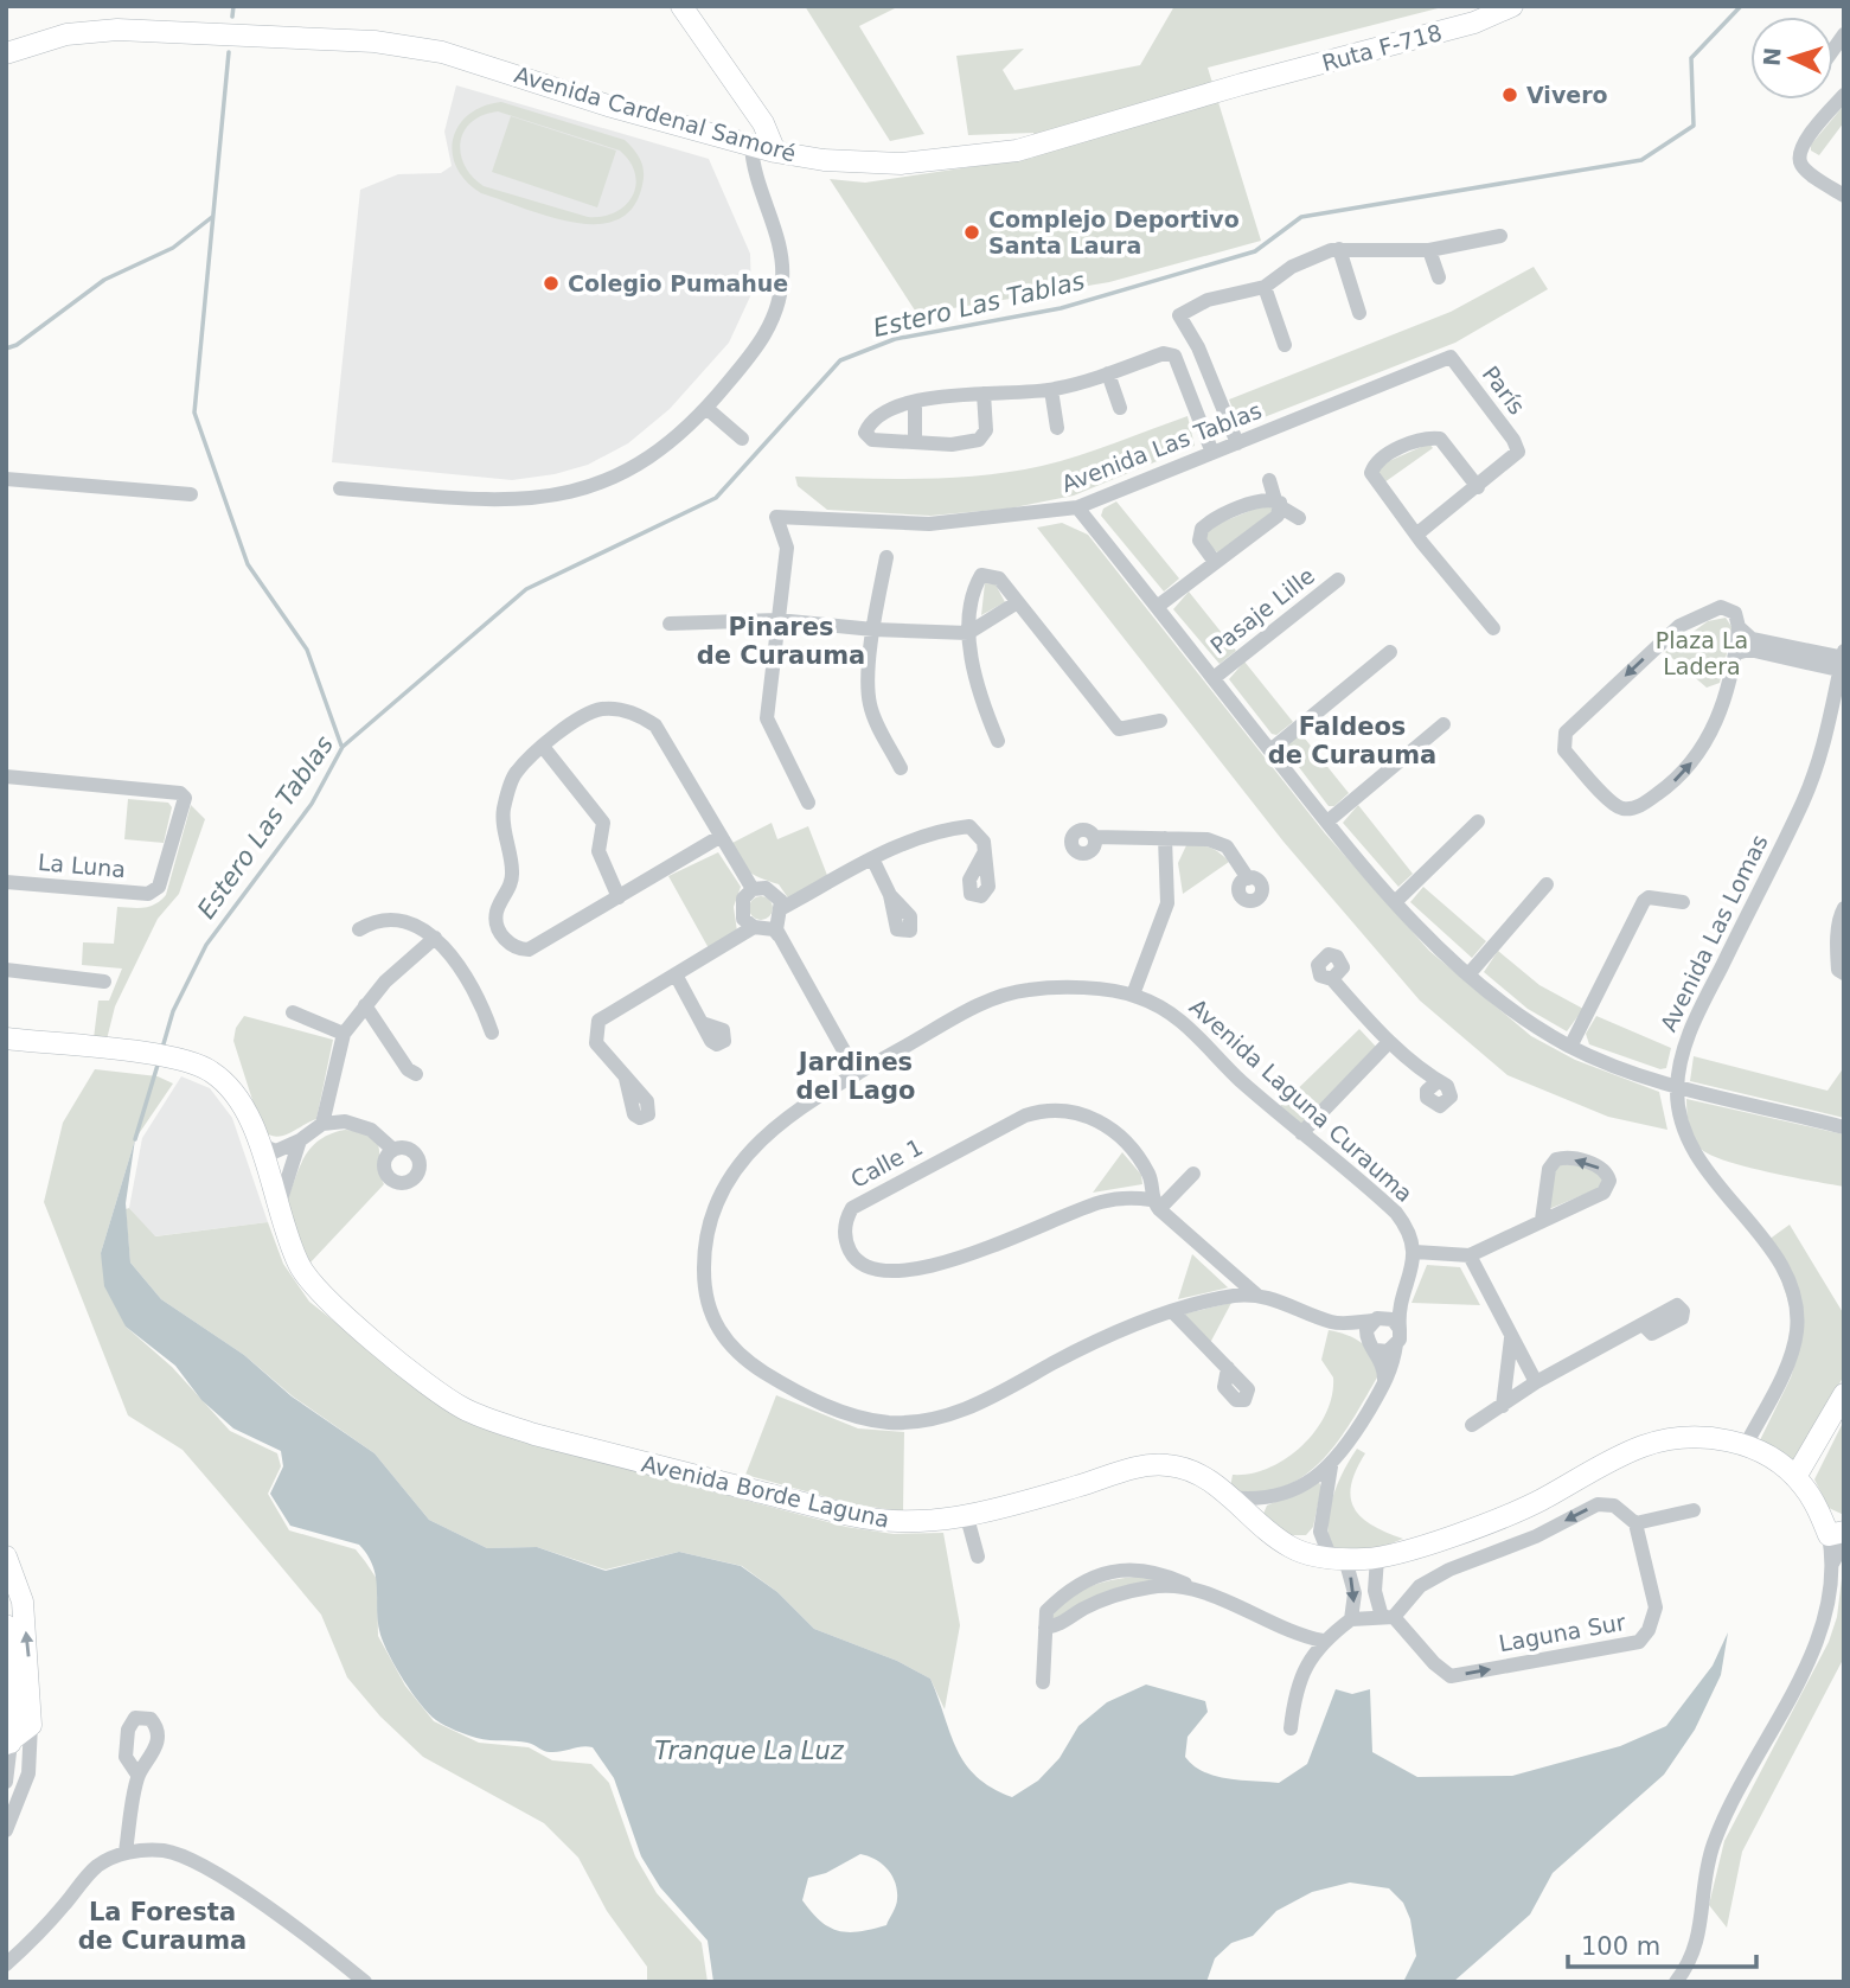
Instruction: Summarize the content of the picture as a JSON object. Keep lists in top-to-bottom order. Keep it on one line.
{"streets":{"street":["Ruta F-718","Avenida Cardenal Samoré","París","Avenida Las Tablas","Pasaje Lille","La Luna","Avenida Las Lomas","Avenida Laguna Curauma","Calle 1","Avenida Borde Laguna","Laguna Sur"]},"crossings":[["Ruta F-718","Avenida Cardenal Samoré"],["París","Avenida Las Tablas"],["Avenida Las Lomas","Avenida Borde Laguna"]],"districts":["Pinares de Curauma","Faldeos de Curauma","Jardines del Lago","La Foresta de Curauma"],"water":["Estero Las Tablas","Tranque La Luz"],"parks":["Plaza La Ladera"],"places":["Vivero","Complejo Deportivo Santa Laura","Colegio Pumahue"],"scale_bar":"100 m","north":"left"}
